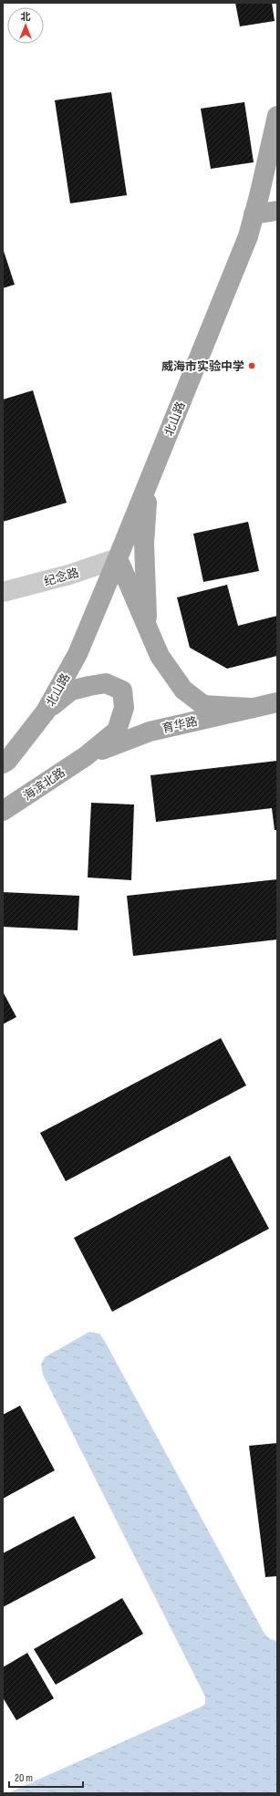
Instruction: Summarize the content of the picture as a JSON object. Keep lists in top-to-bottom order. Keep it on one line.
{"streets":{"main road":["北山路","育华路","海滨北路"],"street":["纪念路"]},"crossings":[["北山路","纪念路"],["育华路","海滨北路"]],"places":["威海市实验中学"],"scale_bar":"20 m","north":"top"}
